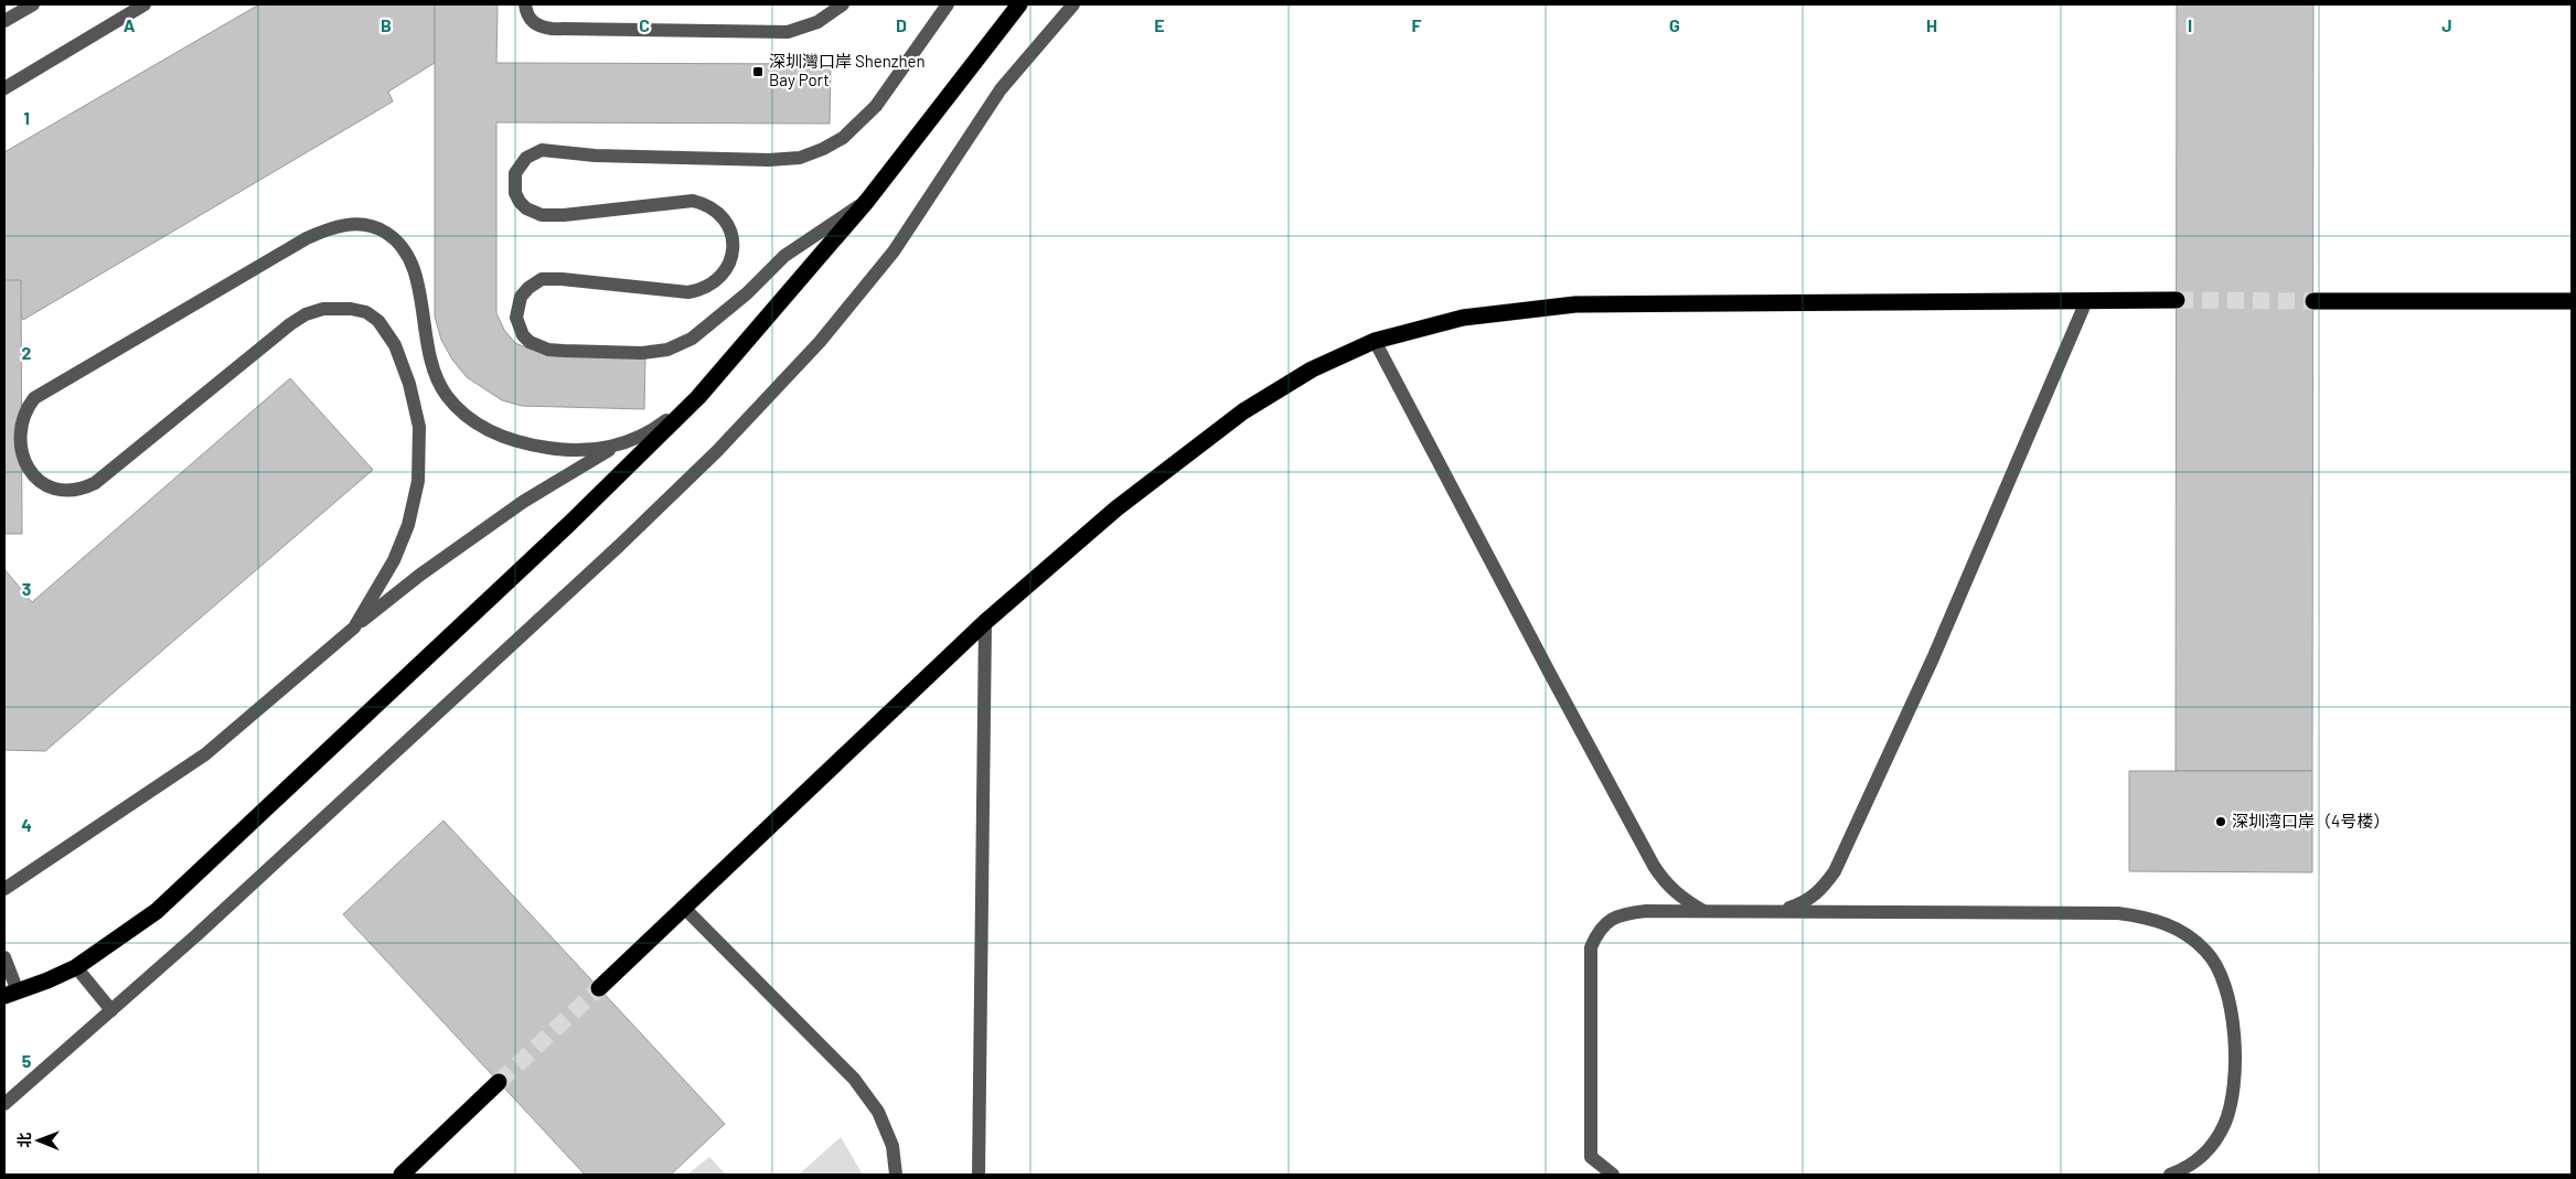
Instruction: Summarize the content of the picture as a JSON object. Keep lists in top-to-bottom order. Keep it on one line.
{"places":{"transit":["深圳灣口岸 Shenzhen Bay Port"],"other":["深圳湾口岸（4号楼）"]},"north":"left","grid":{"columns":["A","B","C","D","E","F","G","H","I","J"],"rows":["1","2","3","4","5"]}}
